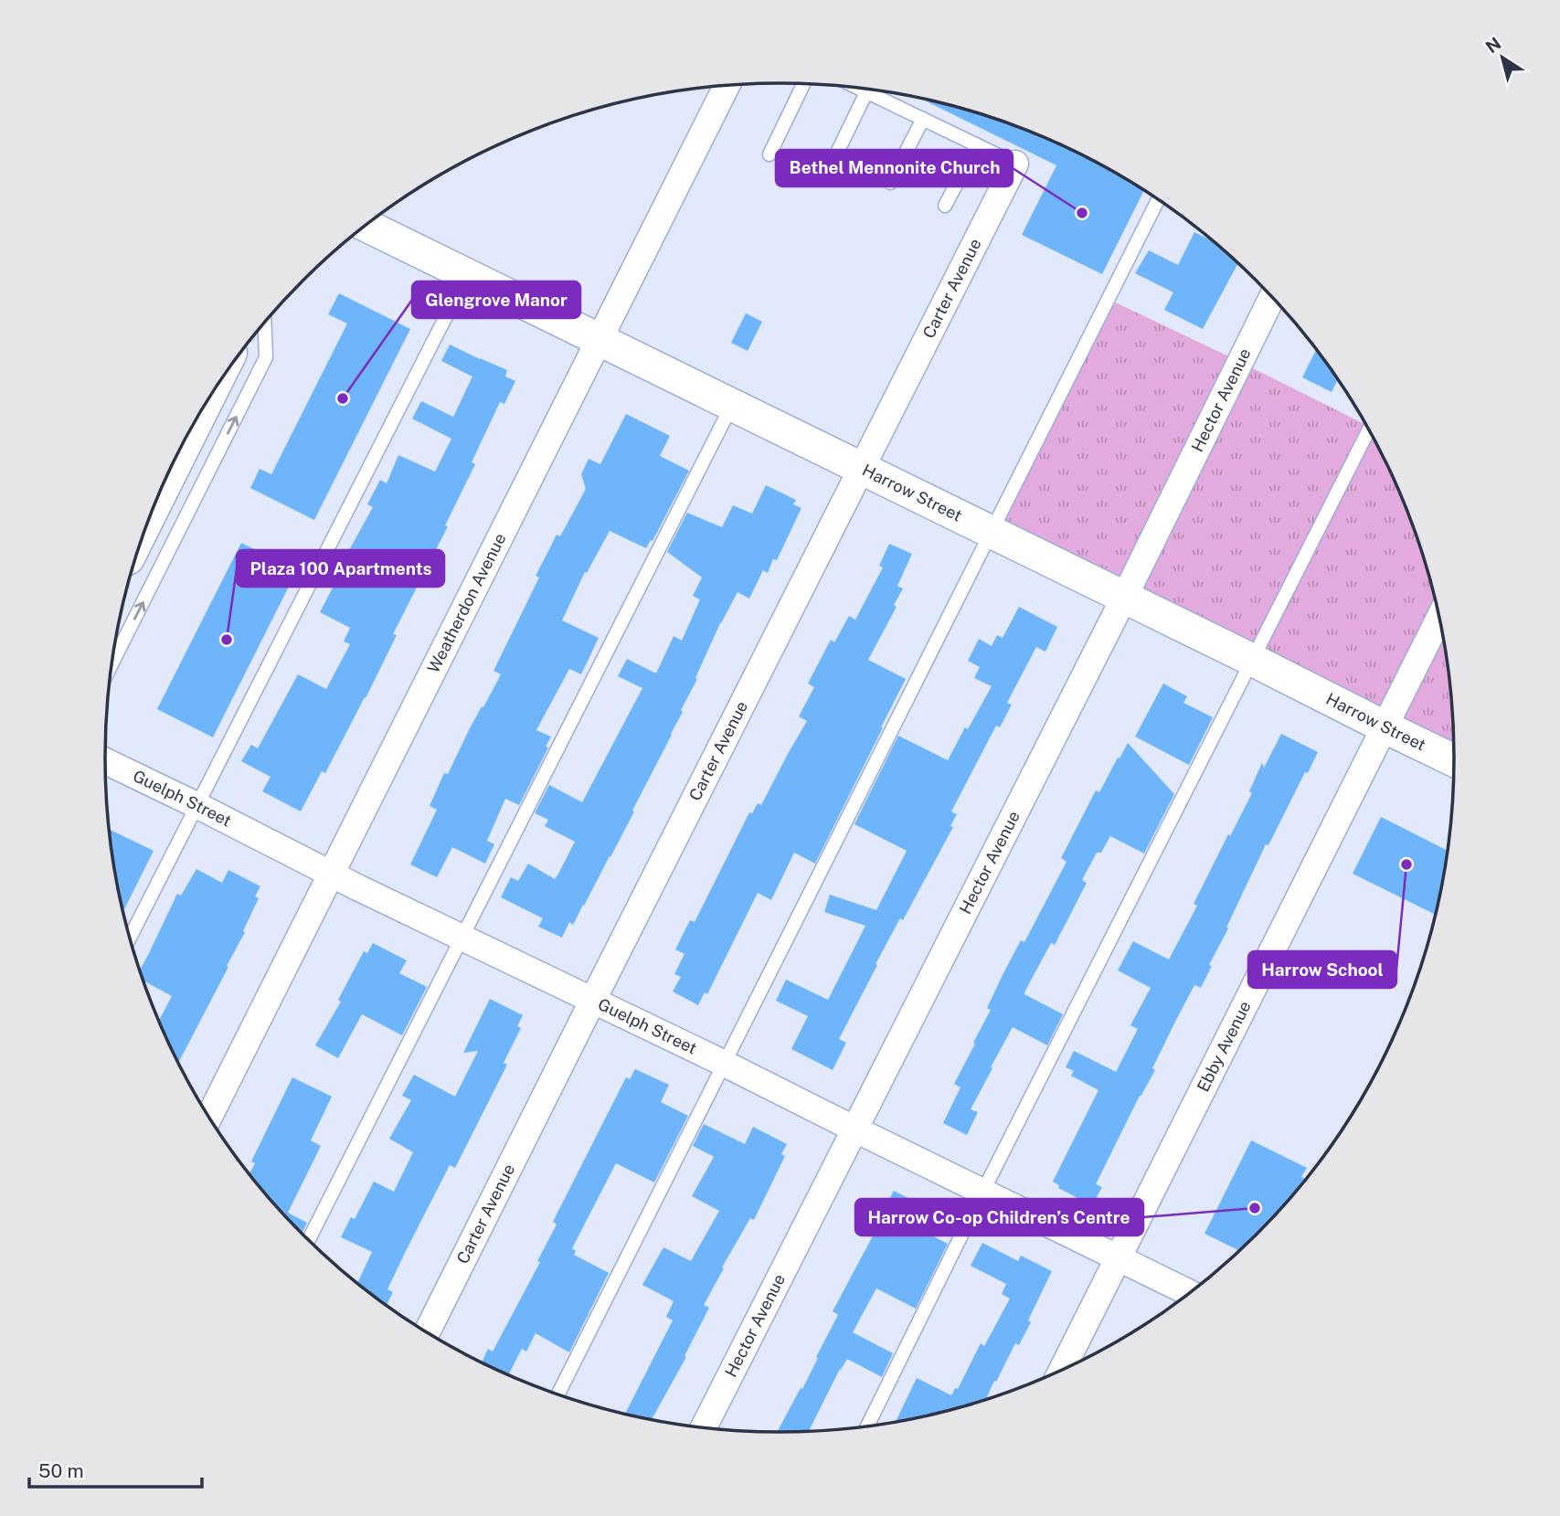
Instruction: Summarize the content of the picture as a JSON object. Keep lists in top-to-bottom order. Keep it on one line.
{"streets":{"street":["Carter Avenue","Hector Avenue","Harrow Street","Weatherdon Avenue","Guelph Street","Ebby Avenue"]},"crossings":[["Carter Avenue","Harrow Street"],["Carter Avenue","Guelph Street"],["Hector Avenue","Harrow Street"],["Hector Avenue","Guelph Street"],["Harrow Street","Weatherdon Avenue"],["Harrow Street","Ebby Avenue"],["Weatherdon Avenue","Guelph Street"],["Guelph Street","Ebby Avenue"]],"places":["Bethel Mennonite Church","Glengrove Manor","Plaza 100 Apartments","Harrow School","Harrow Co-op Children’s Centre"],"scale_bar":"50 m","north":"top left"}
